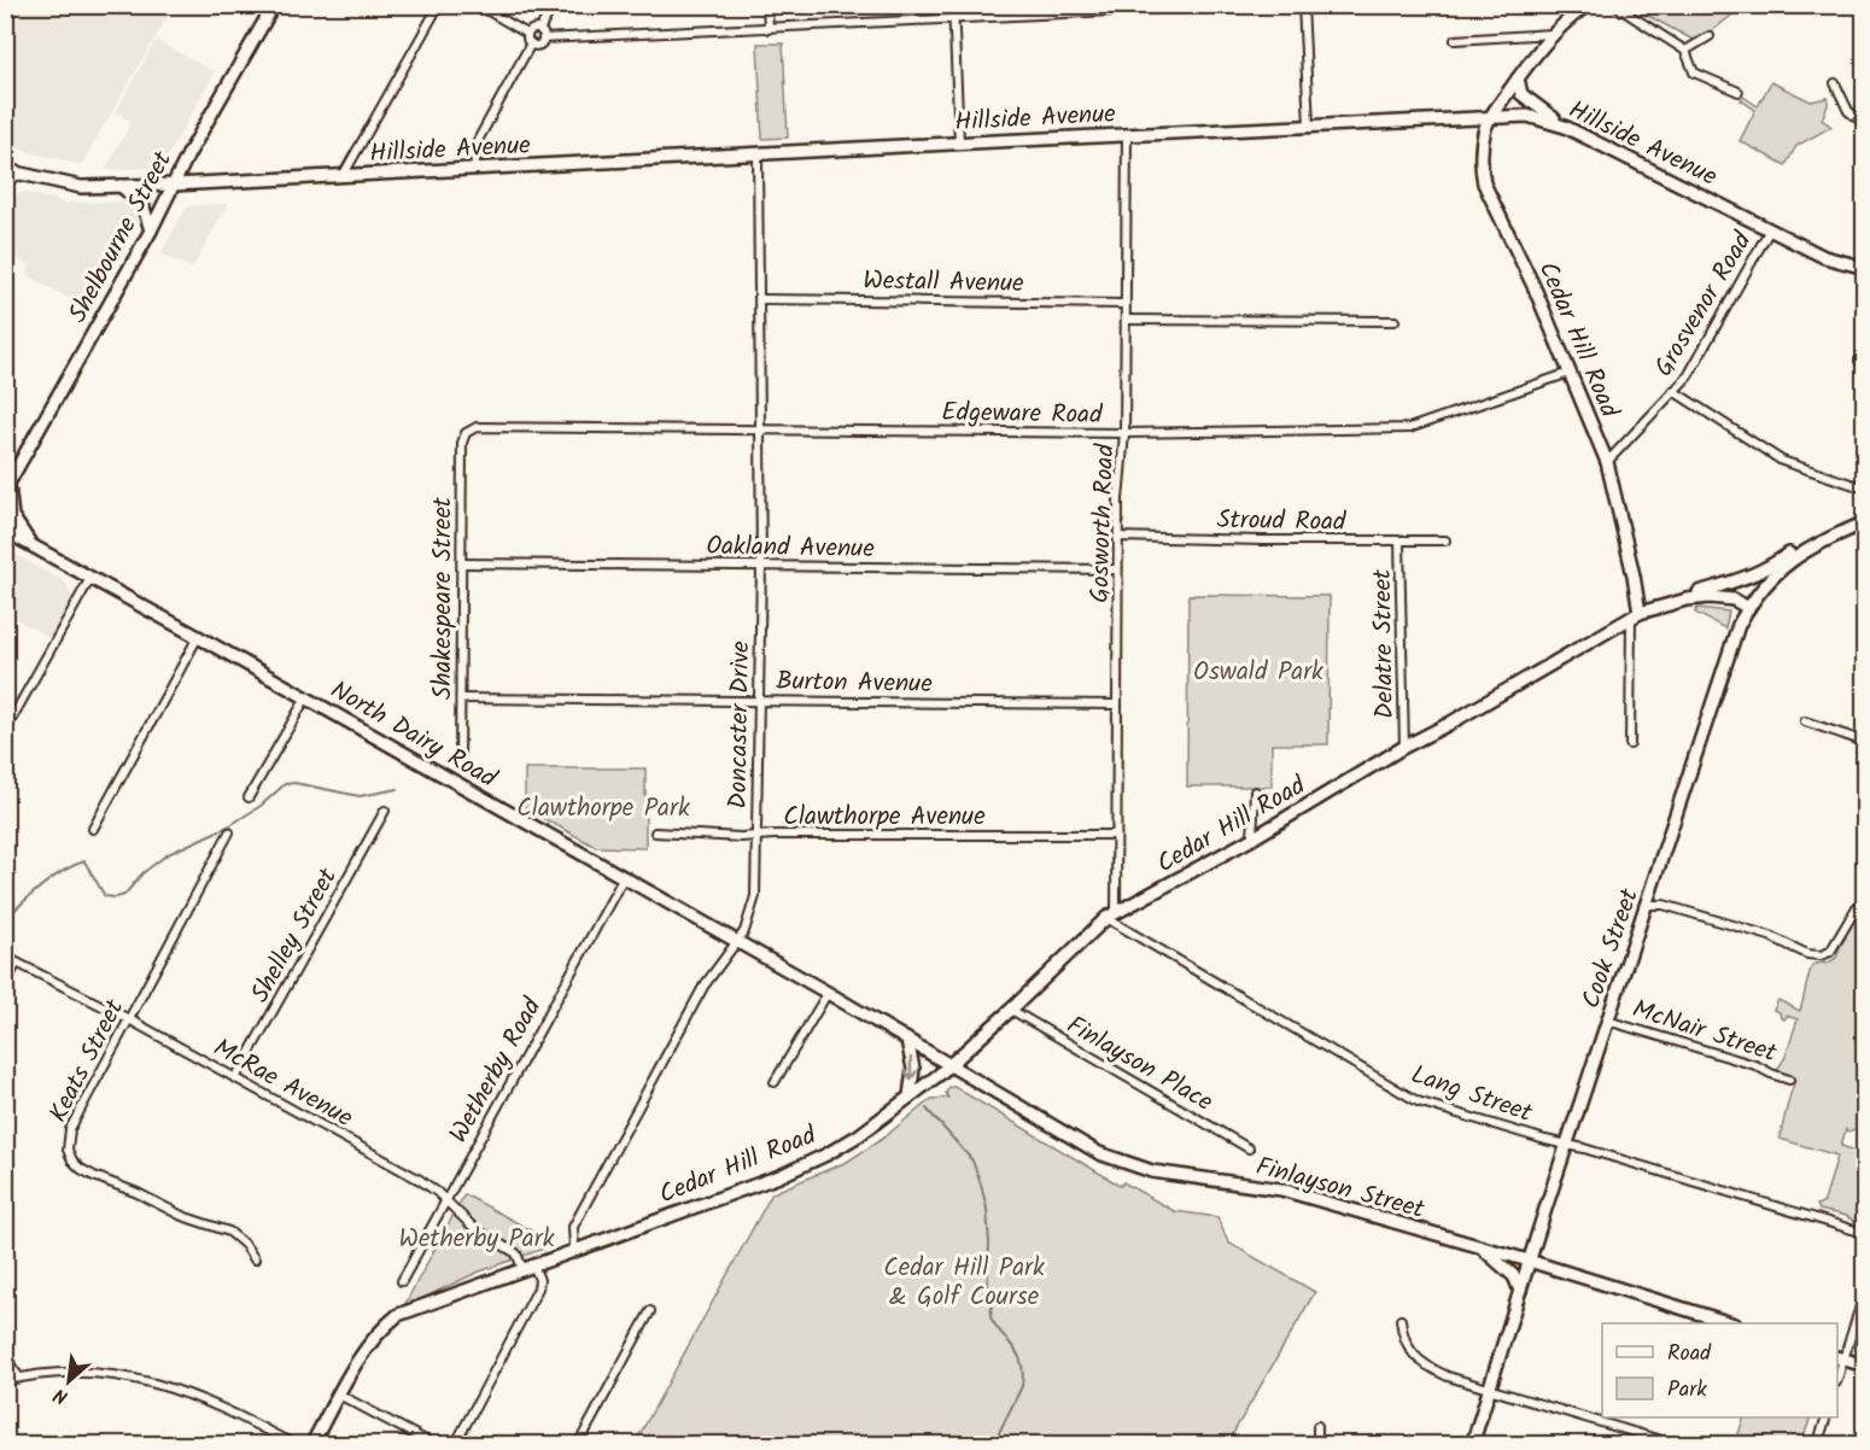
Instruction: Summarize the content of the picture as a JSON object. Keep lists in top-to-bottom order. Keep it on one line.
{"streets":{"street":["Hillside Avenue","Shelbourne Street","Westall Avenue","Grosvenor Road","Cedar Hill Road","Edgeware Road","Stroud Road","Gosworth Road","Oakland Avenue","Shakespeare Street","Delatre Street","Burton Avenue","Doncaster Drive","North Dairy Road","Clawthorpe Avenue","Shelley Street","Cook Street","McNair Street","Keats Street","Finlayson Place","Wetherby Road","McRae Avenue","Lang Street","Finlayson Street"]},"crossings":[["Hillside Avenue","Shelbourne Street"],["Hillside Avenue","Grosvenor Road"],["Hillside Avenue","Cedar Hill Road"],["Hillside Avenue","Gosworth Road"],["Hillside Avenue","Doncaster Drive"],["Westall Avenue","Gosworth Road"],["Westall Avenue","Doncaster Drive"],["Grosvenor Road","Cedar Hill Road"],["Cedar Hill Road","Edgeware Road"],["Cedar Hill Road","Gosworth Road"],["Cedar Hill Road","Delatre Street"],["Cedar Hill Road","Doncaster Drive"],["Cedar Hill Road","North Dairy Road"],["Cedar Hill Road","Finlayson Place"],["Cedar Hill Road","McRae Avenue"],["Cedar Hill Road","Lang Street"],["Cedar Hill Road","Finlayson Street"],["Edgeware Road","Gosworth Road"],["Edgeware Road","Shakespeare Street"],["Edgeware Road","Doncaster Drive"],["Stroud Road","Gosworth Road"],["Stroud Road","Delatre Street"],["Gosworth Road","Oakland Avenue"],["Gosworth Road","Burton Avenue"],["Gosworth Road","Clawthorpe Avenue"],["Gosworth Road","Lang Street"],["Oakland Avenue","Shakespeare Street"],["Oakland Avenue","Doncaster Drive"],["Shakespeare Street","Burton Avenue"],["Burton Avenue","Doncaster Drive"],["Doncaster Drive","North Dairy Road"],["Doncaster Drive","Clawthorpe Avenue"],["North Dairy Road","Wetherby Road"],["North Dairy Road","Finlayson Street"],["Shelley Street","McRae Avenue"],["Cook Street","McNair Street"],["Cook Street","Lang Street"],["Cook Street","Finlayson Street"],["Keats Street","McRae Avenue"],["Wetherby Road","McRae Avenue"]],"parks":["Oswald Park","Clawthorpe Park","Wetherby Park","Cedar Hill Park & Golf Course"],"legend":["Road","Park"],"north":"bottom left"}
